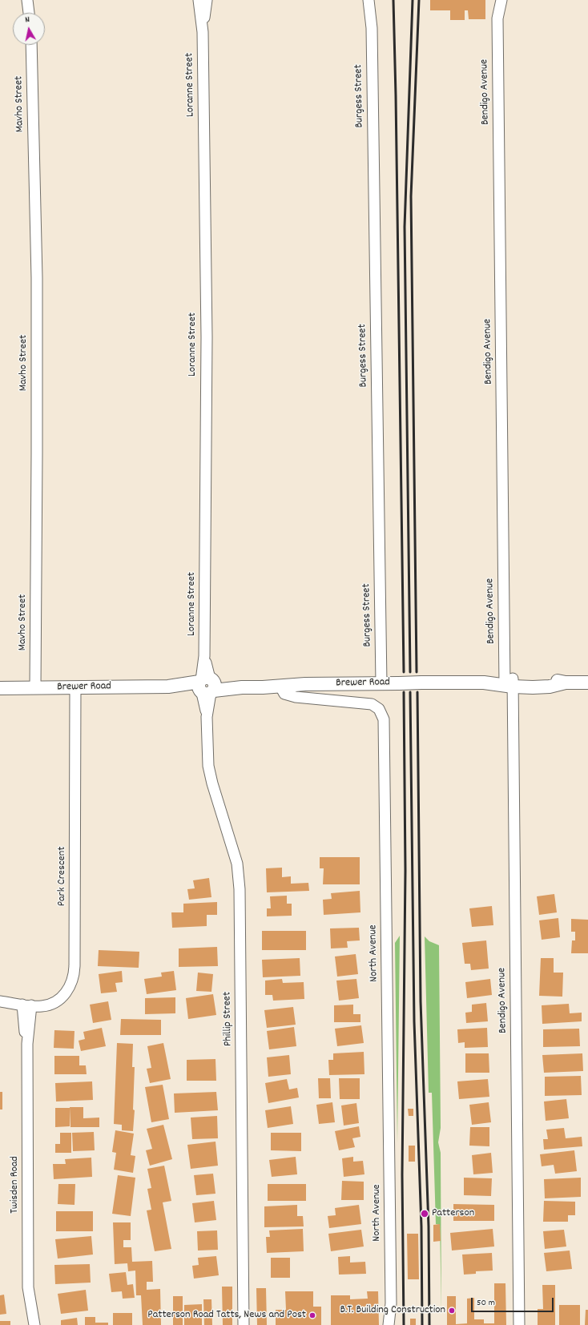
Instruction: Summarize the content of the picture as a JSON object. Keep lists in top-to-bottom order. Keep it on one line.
{"streets":{"street":["Loranne Street","Bendigo Avenue","Burgess Street","Mavho Street","Brewer Road","Park Crescent","North Avenue","Phillip Street","Twisden Road"]},"crossings":[["Loranne Street","Brewer Road"],["Loranne Street","Phillip Street"],["Bendigo Avenue","Brewer Road"],["Burgess Street","Brewer Road"],["Mavho Street","Brewer Road"],["Brewer Road","Park Crescent"],["Brewer Road","North Avenue"],["Brewer Road","Phillip Street"],["Park Crescent","Twisden Road"]],"places":["Patterson","B.T. Building Construction","Patterson Road Tatts, News and Post"],"scale_bar":"50 m","north":"top"}
